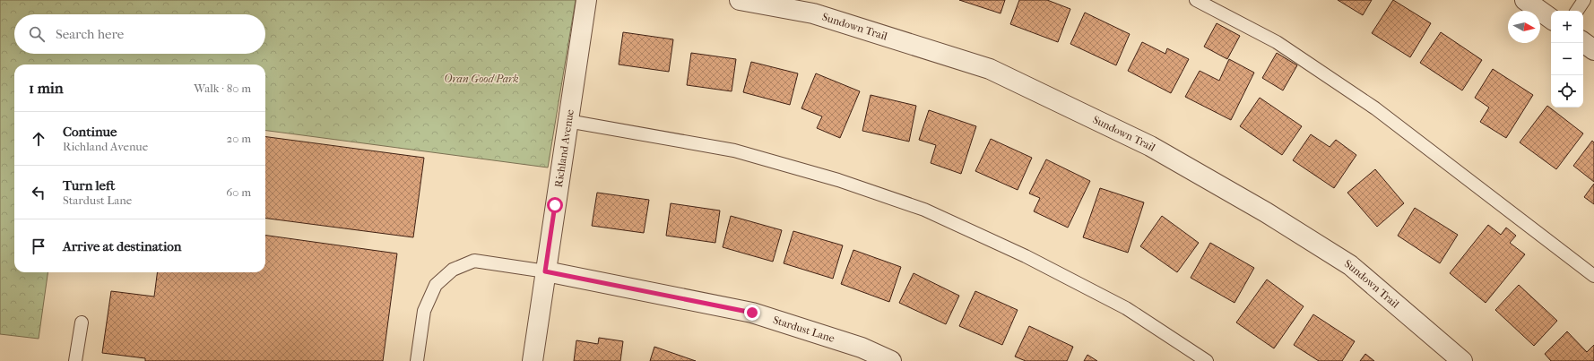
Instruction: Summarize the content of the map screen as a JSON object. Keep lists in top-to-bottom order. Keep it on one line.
{"streets":{"street":["Sundown Trail","Richland Avenue","Stardust Lane"]},"crossings":[["Richland Avenue","Stardust Lane"]],"parks":["Oran Good Park"],"north":"right","page":{"map_buttons":["+","−"],"search":"Search here","heading":["1 min","Walk · 80 m"],"list":[["Continue","Richland Avenue","20 m"],["Turn left","Stardust Lane","60 m"],"Arrive at destination"]}}
